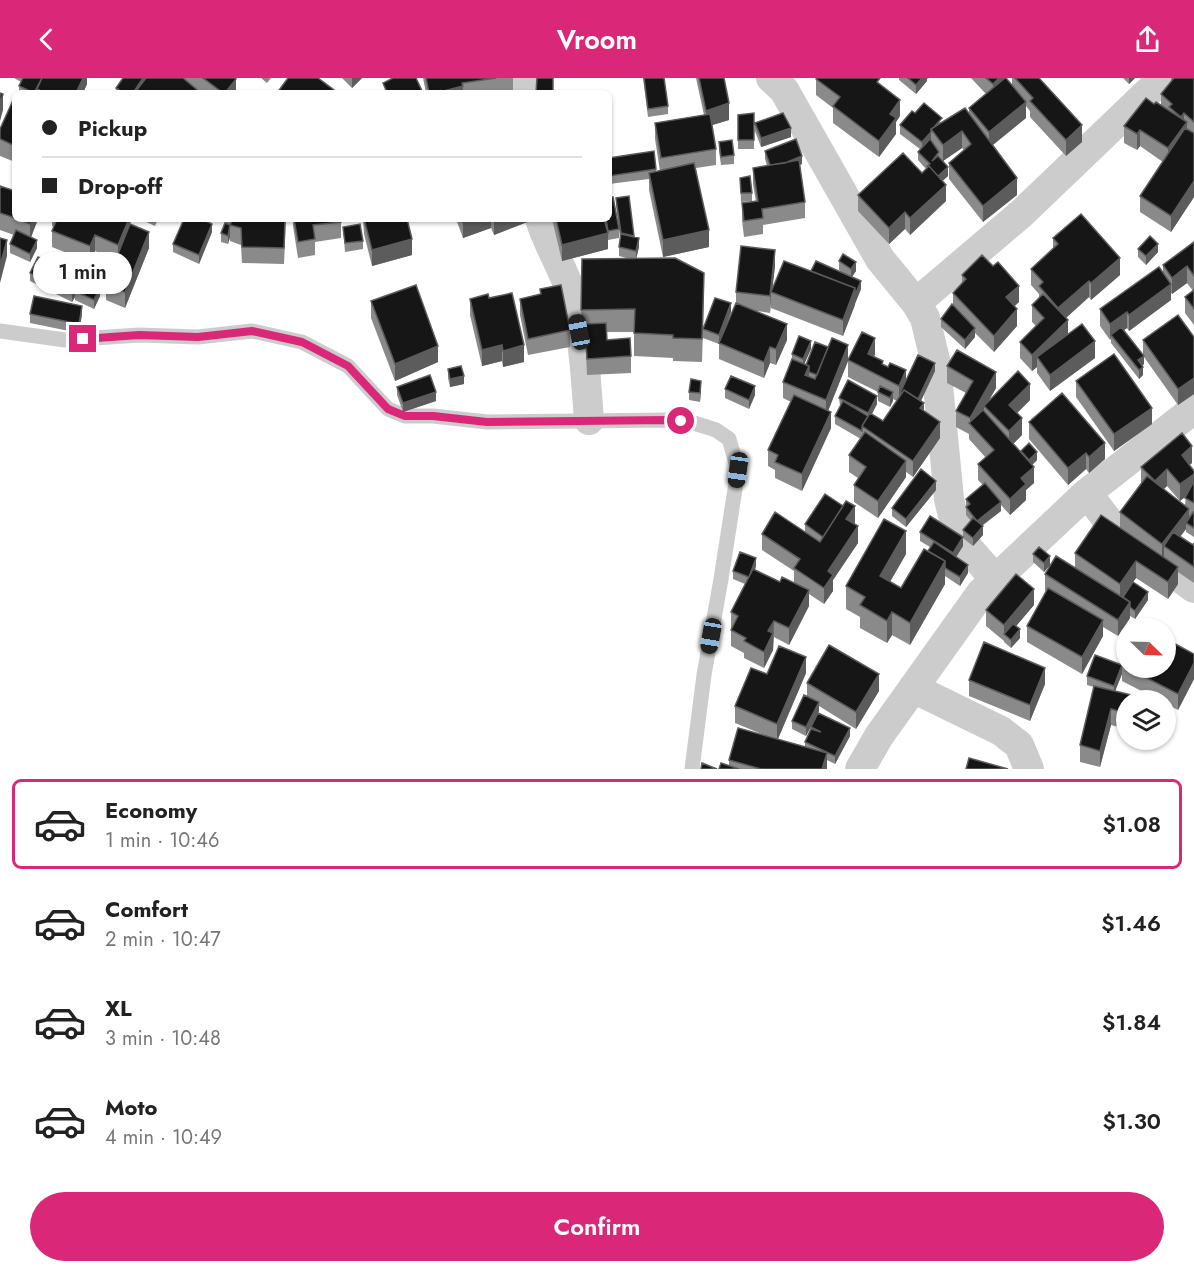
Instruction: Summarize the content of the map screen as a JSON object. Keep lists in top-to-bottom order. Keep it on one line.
{"north":"bottom right","page":{"header":"Vroom","banner":["Pickup","Drop-off"],"bubble":"1 min","list":[{"name":"Economy","note":"1 min · 10:46","value":"$1.08"},{"name":"Comfort","note":"2 min · 10:47","value":"$1.46"},{"name":"XL","note":"3 min · 10:48","value":"$1.84"},{"name":"Moto","note":"4 min · 10:49","value":"$1.30"}],"buttons":"Confirm"}}
